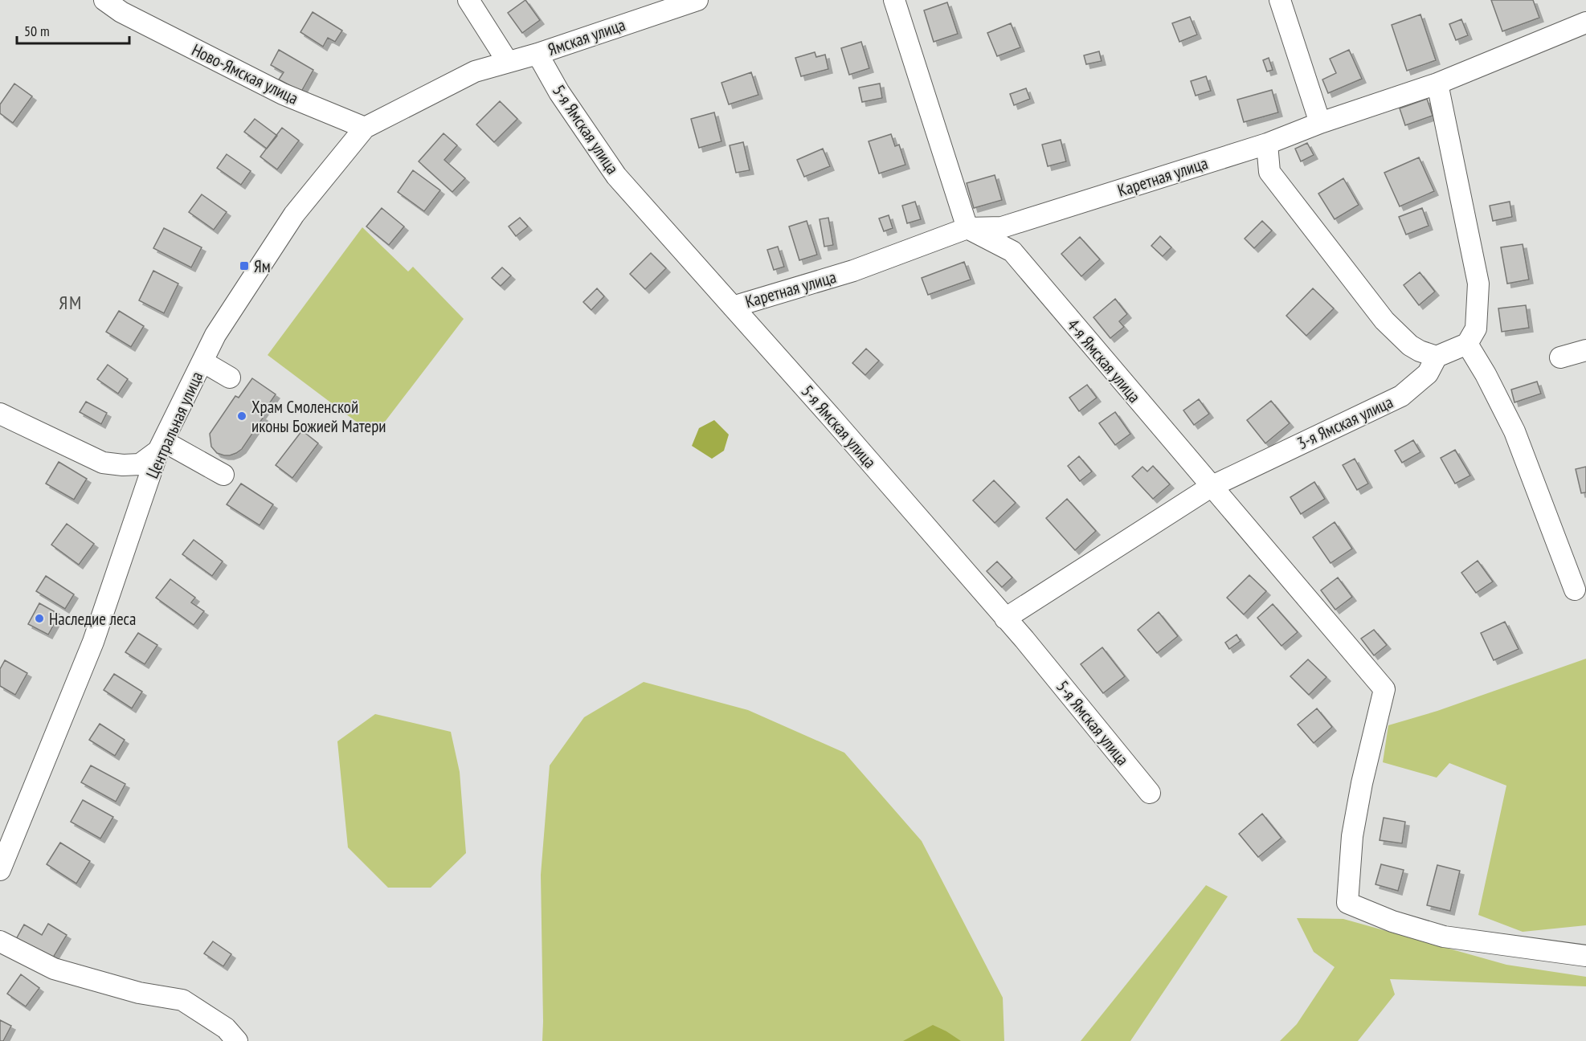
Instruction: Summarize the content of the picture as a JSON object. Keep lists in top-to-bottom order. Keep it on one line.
{"streets":{"street":["Ямская улица","Ново-Ямская улица","5-я Ямская улица","Каретная улица","4-я Ямская улица","3-я Ямская улица","Центральная улица"]},"crossings":[["Ямская улица","5-я Ямская улица"],["Ямская улица","Центральная улица"],["Ново-Ямская улица","Центральная улица"],["5-я Ямская улица","Каретная улица"],["5-я Ямская улица","3-я Ямская улица"],["Каретная улица","4-я Ямская улица"],["4-я Ямская улица","3-я Ямская улица"]],"districts":["ЯМ"],"places":{"transit":["Ям"],"other":["Храм Смоленской иконы Божией Матери","Наследие леса"]},"scale_bar":"50 m"}
